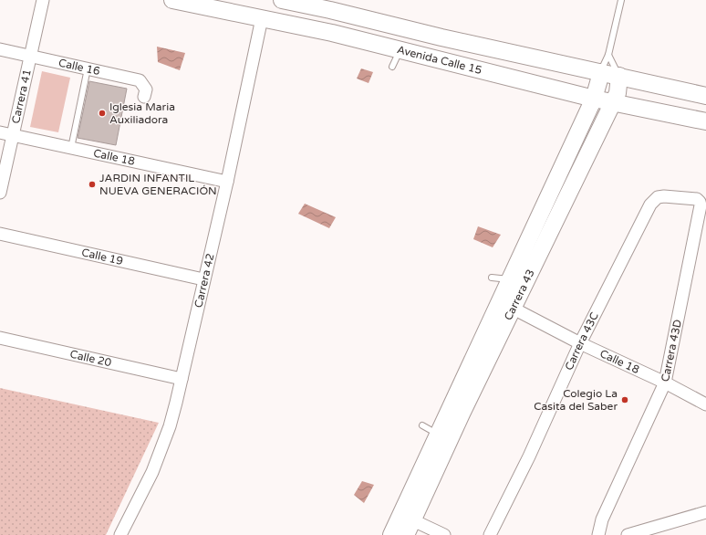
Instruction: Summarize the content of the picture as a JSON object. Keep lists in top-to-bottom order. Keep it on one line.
{"streets":{"street":["Avenida Calle 15","Calle 16","Carrera 41","Calle 18","Calle 19","Carrera 42","Carrera 43","Carrera 43C","Carrera 43D","Calle 20"]},"crossings":[["Avenida Calle 15","Carrera 42"],["Avenida Calle 15","Carrera 43"],["Calle 16","Carrera 41"],["Carrera 41","Calle 18"],["Calle 18","Carrera 42"],["Calle 18","Carrera 43"],["Calle 18","Carrera 43C"],["Calle 18","Carrera 43D"],["Calle 19","Carrera 42"],["Carrera 42","Calle 20"],["Carrera 43C","Carrera 43D"]],"places":["Iglesia Maria Auxiliadora","JARDIN INFANTIL NUEVA GENERACIÓN","Colegio La Casita del Saber"]}
